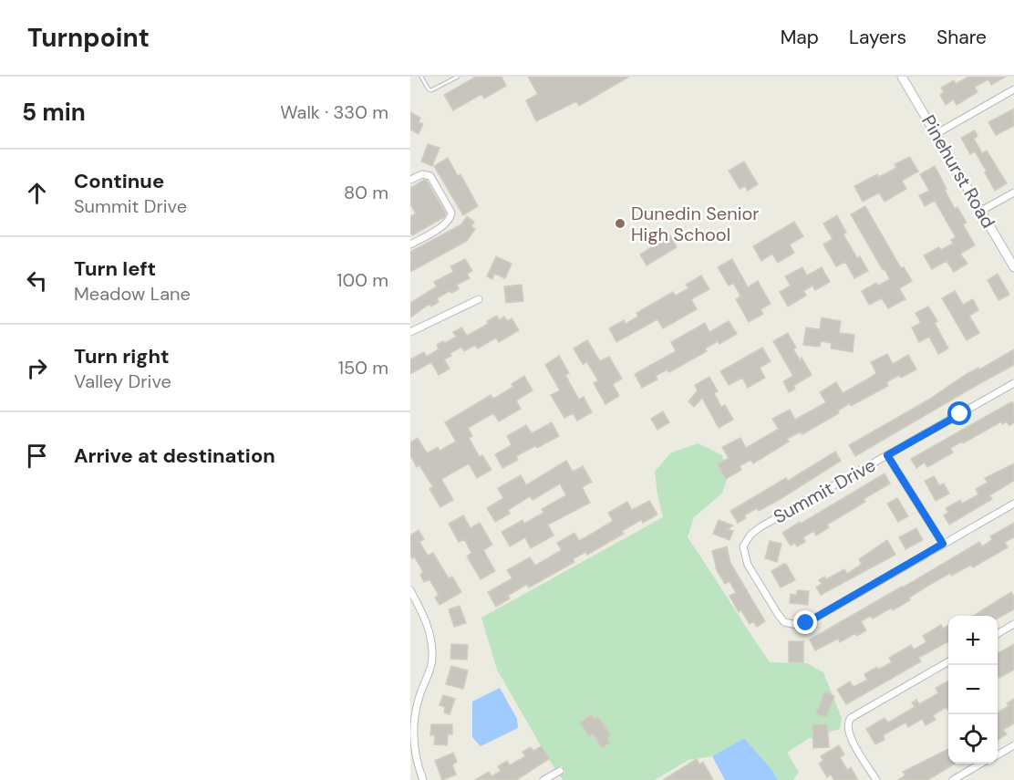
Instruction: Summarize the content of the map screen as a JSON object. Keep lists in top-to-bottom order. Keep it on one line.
{"streets":{"street":["Pinehurst Road","Summit Drive"]},"places":["Dunedin Senior High School"],"page":{"header":"Turnpoint","nav":["Map","Layers","Share"],"heading":["5 min","Walk · 330 m"],"list":[["Continue","Summit Drive","80 m"],["Turn left","Meadow Lane","100 m"],["Turn right","Valley Drive","150 m"],"Arrive at destination"],"map_buttons":["+","−"]}}
